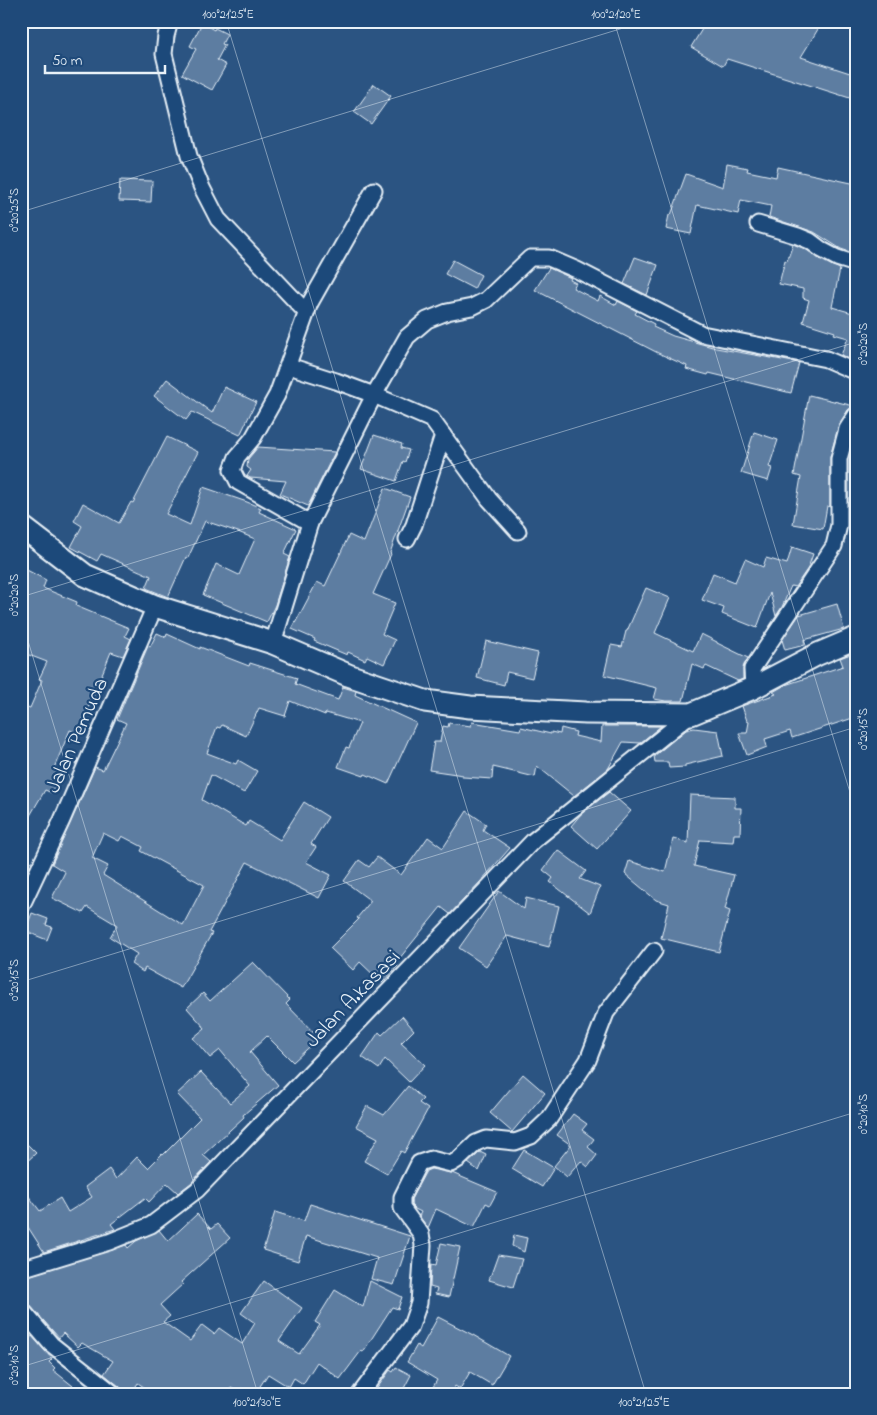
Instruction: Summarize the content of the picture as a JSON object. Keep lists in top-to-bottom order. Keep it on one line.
{"streets":{"street":["Jalan Pemuda","Jalan A.kasasi"]},"scale_bar":"50 m","coordinates":["100°21'25\"E","100°21'20\"E","0°20'25\"S","0°20'20\"S","0°20'15\"S","0°20'10\"S","100°21'30\"E"]}
